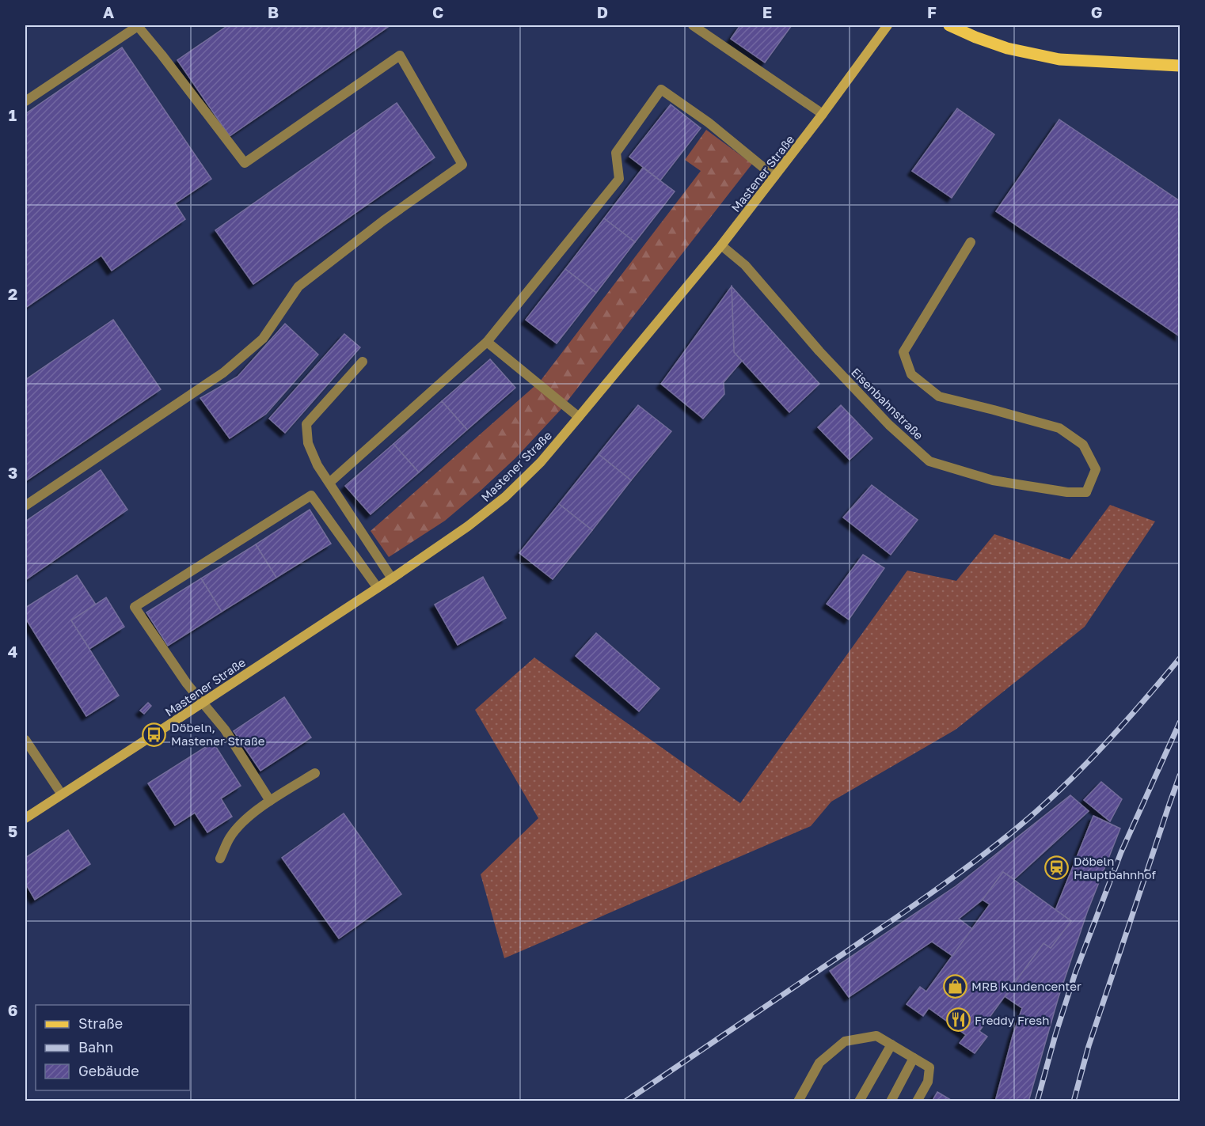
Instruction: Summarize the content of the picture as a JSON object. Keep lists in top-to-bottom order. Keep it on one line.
{"streets":{"main road":["Mastener Straße"],"street":["Eisenbahnstraße"]},"crossings":[["Mastener Straße","Eisenbahnstraße"]],"places":{"bus stop":["Döbeln, Mastener Straße"],"station":["Döbeln Hauptbahnhof"],"shop":["MRB Kundencenter"],"restaurant":["Freddy Fresh"]},"legend":["Straße","Bahn","Gebäude"],"grid":{"columns":["A","B","C","D","E","F","G"],"rows":["1","2","3","4","5","6"]}}
